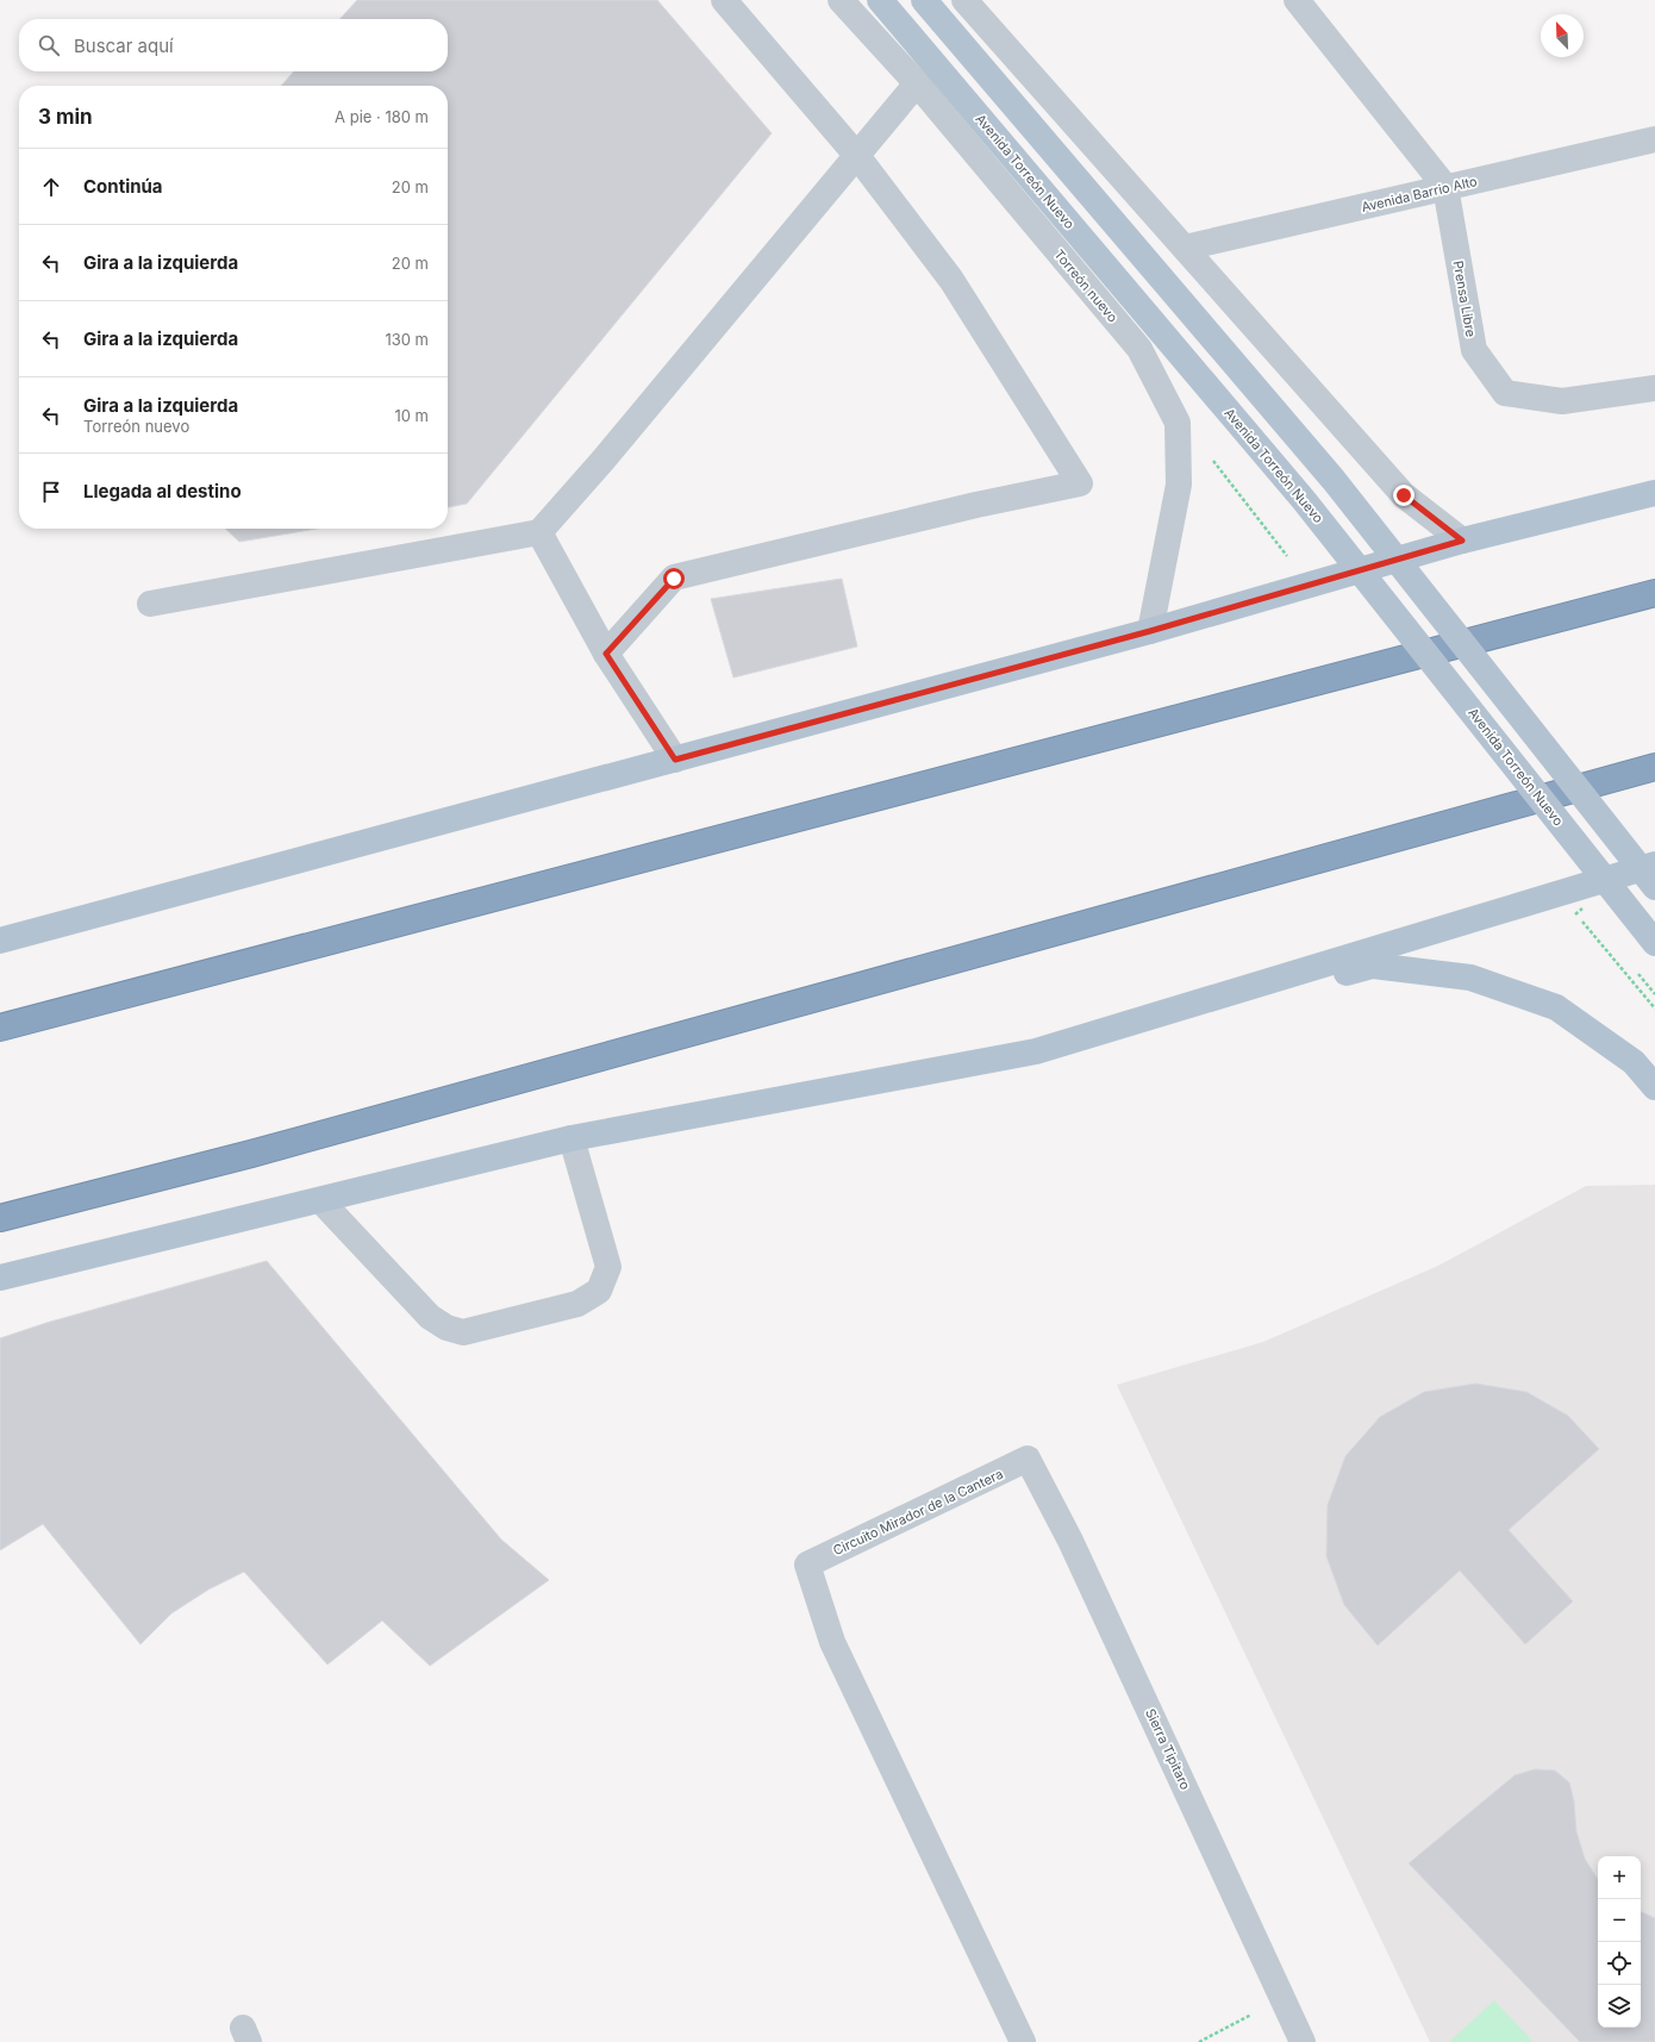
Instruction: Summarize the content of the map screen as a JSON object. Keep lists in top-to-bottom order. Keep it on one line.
{"streets":{"main road":["Avenida Torreón Nuevo"],"street":["Avenida Barrio Alto","Torreón nuevo","Prensa Libre","Circuito Mirador de la Cantera","Sierra Tipitaro"]},"crossings":[["Avenida Barrio Alto","Prensa Libre"],["Circuito Mirador de la Cantera","Sierra Tipitaro"]],"north":"top left","page":{"search":"Buscar aquí","heading":["3 min","A pie · 180 m"],"list":[["Continúa","20 m"],["Gira a la izquierda","20 m"],["Gira a la izquierda","130 m"],["Gira a la izquierda","Torreón nuevo","10 m"],"Llegada al destino"],"map_buttons":["+","−"]}}
